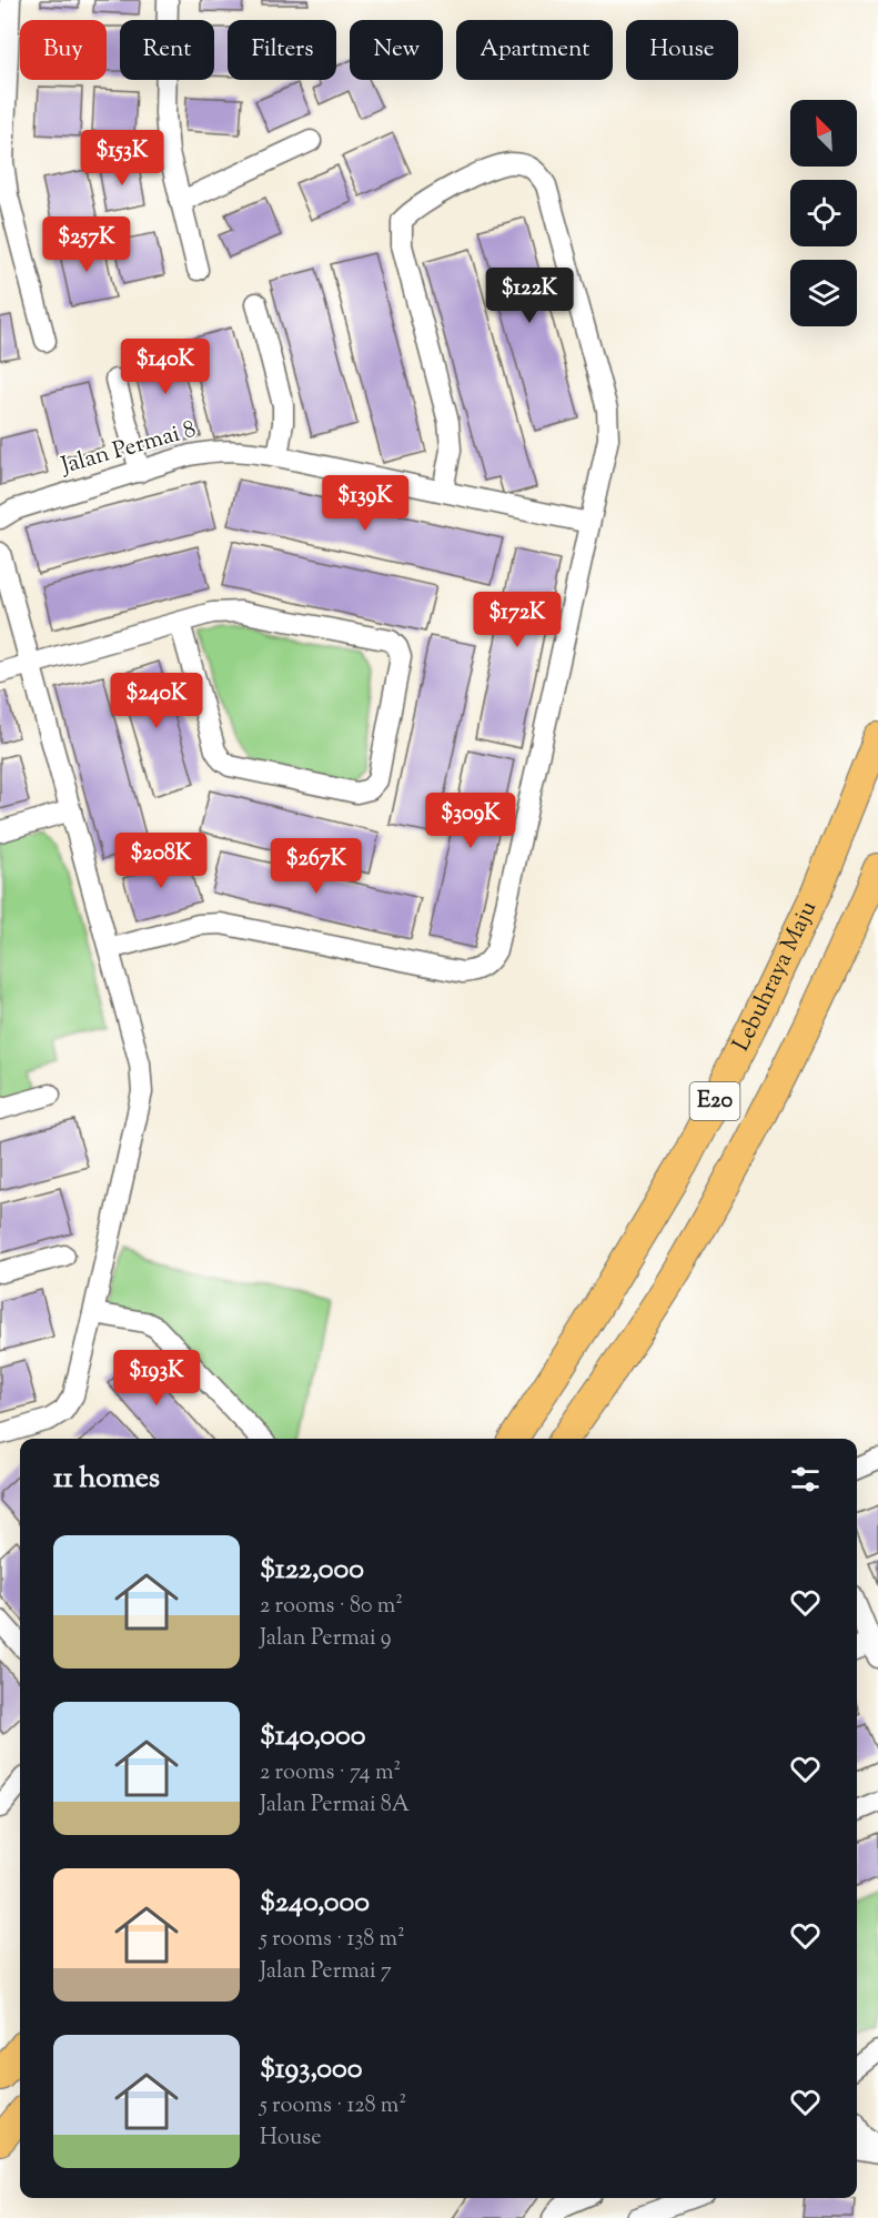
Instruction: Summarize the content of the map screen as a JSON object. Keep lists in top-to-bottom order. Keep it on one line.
{"streets":{"highway":["Lebuhraya Maju","E20"],"street":["Jalan Permai 8"]},"north":"top left","page":{"chip":["Buy","Rent","Filters","New","Apartment","House"],"price":["$153K","$257K","$122K","$140K","$139K","$172K","$240K","$309K","$208K","$267K","$193K"],"heading":"11 homes","list":[{"name":"$122,000","note":"2 rooms · 80 m² · Jalan Permai 9"},{"name":"$140,000","note":"2 rooms · 74 m² · Jalan Permai 8A"},{"name":"$240,000","note":"5 rooms · 138 m² · Jalan Permai 7"},{"name":"$193,000","note":"5 rooms · 128 m² · House"}]}}
